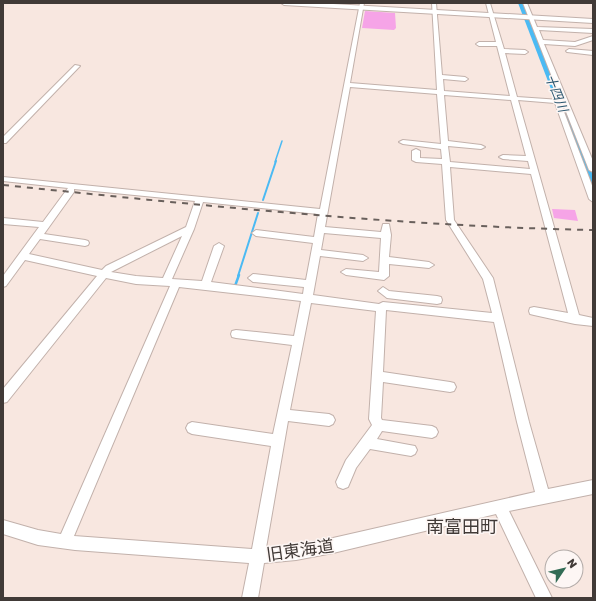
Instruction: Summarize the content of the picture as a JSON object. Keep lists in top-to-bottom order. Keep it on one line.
{"streets":{"street":["旧東海道"]},"districts":["南富田町"],"water":["十四川"],"north":"top right"}
